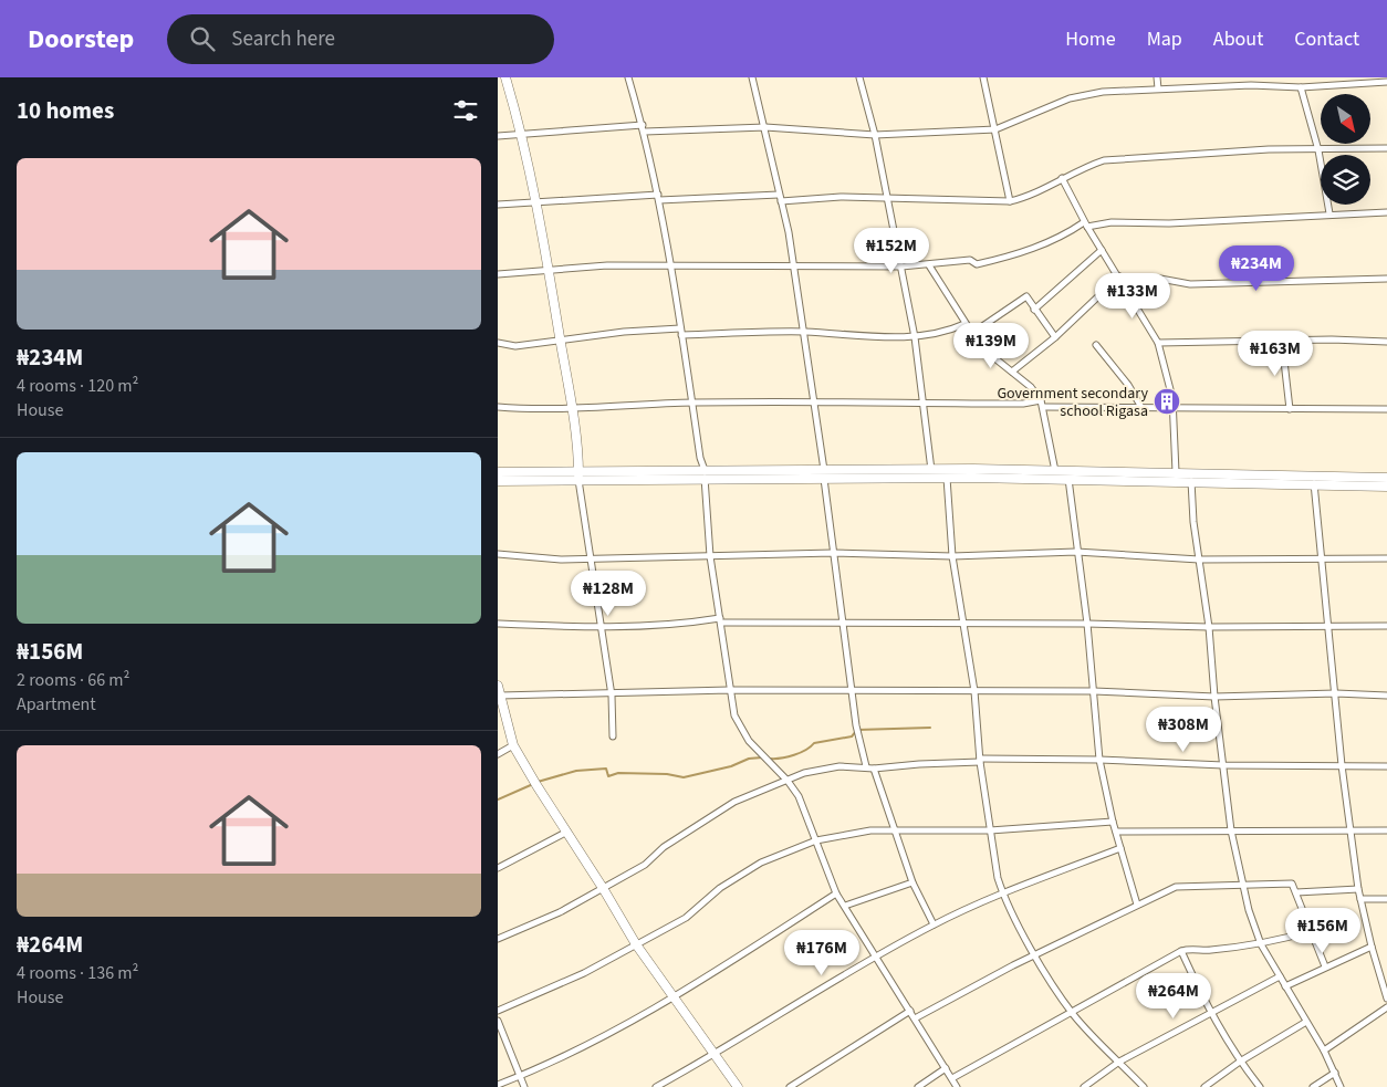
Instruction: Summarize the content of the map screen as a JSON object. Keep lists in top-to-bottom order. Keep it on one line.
{"places":{"building":["Government secondary school Rigasa"]},"north":"bottom right","page":{"header":"Doorstep","search":"Search here","nav":["Home","Map","About","Contact"],"heading":"10 homes","list":[{"name":"₦234M","note":"4 rooms · 120 m² · House"},{"name":"₦156M","note":"2 rooms · 66 m² · Apartment"},{"name":"₦264M","note":"4 rooms · 136 m² · House"}],"price":["₦152M","₦234M","₦133M","₦139M","₦163M","₦128M","₦308M","₦156M","₦176M","₦264M"]}}
